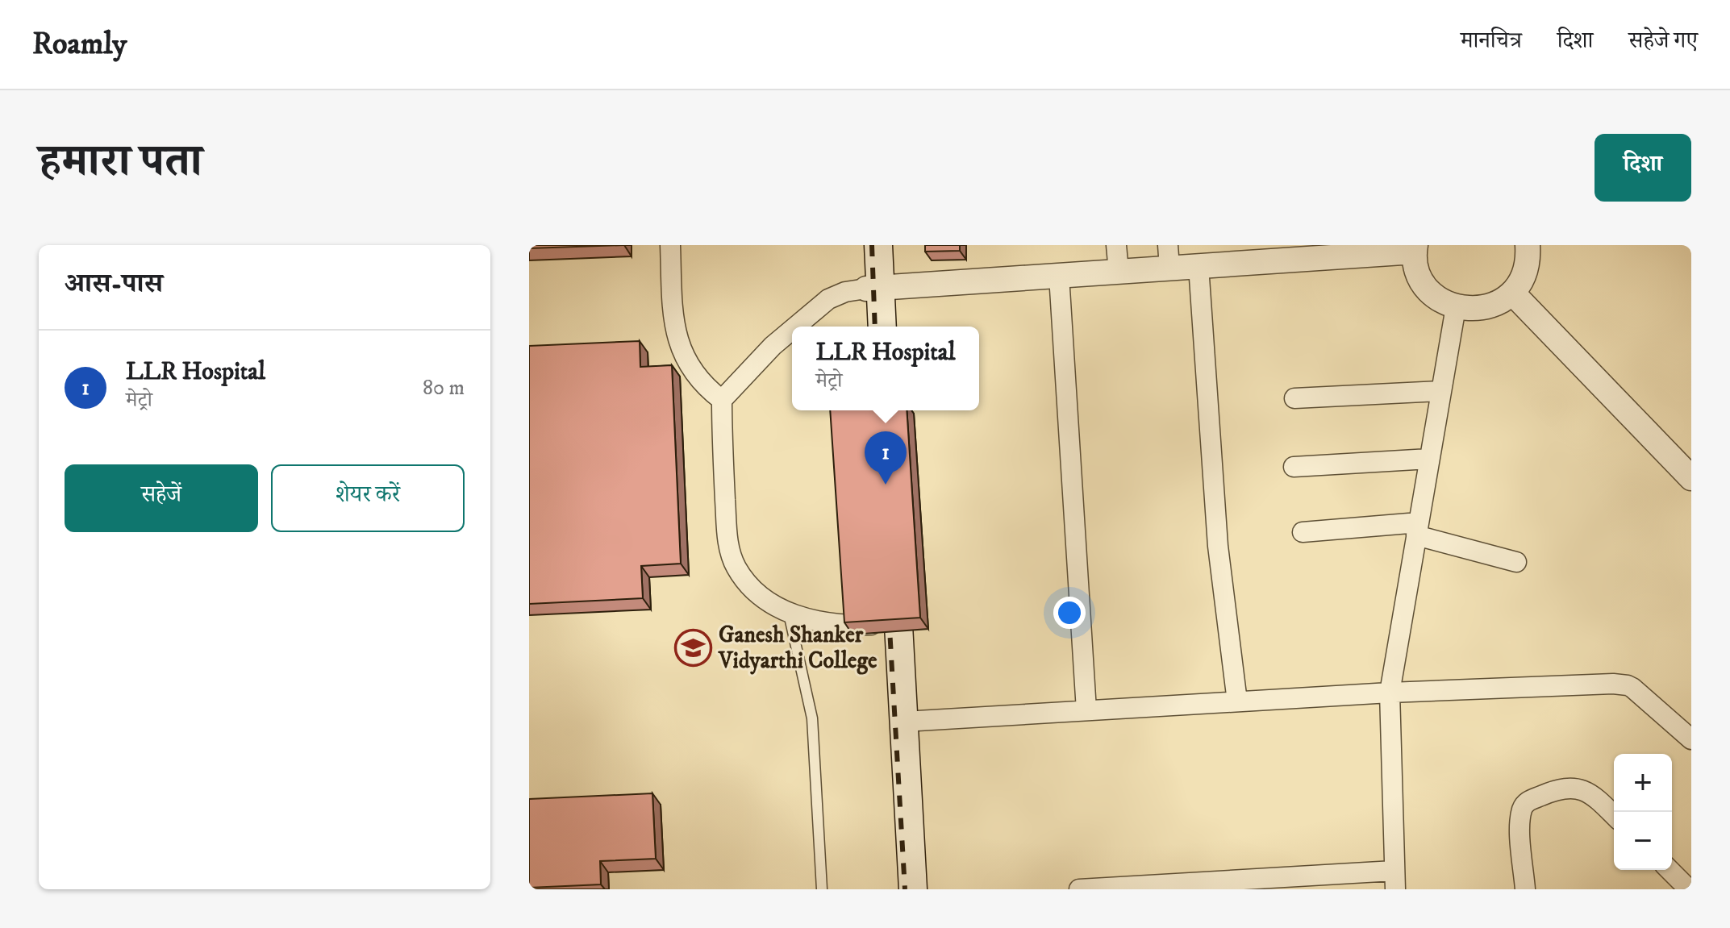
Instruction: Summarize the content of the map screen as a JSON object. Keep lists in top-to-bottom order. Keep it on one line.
{"places":{"school or university":["Ganesh Shanker Vidyarthi College"]},"page":{"header":"Roamly","nav":["मानचित्र","दिशा","सहेजे गए"],"title":"हमारा पता","buttons":["दिशा",["सहेजें","शेयर करें"]],"heading":"आस-पास","popup":["LLR Hospital","मेट्रो"],"list":[{"mark":"1","name":"LLR Hospital","note":"मेट्रो","value":"80 m"}],"pins":"1","map_buttons":["+","−"]}}
